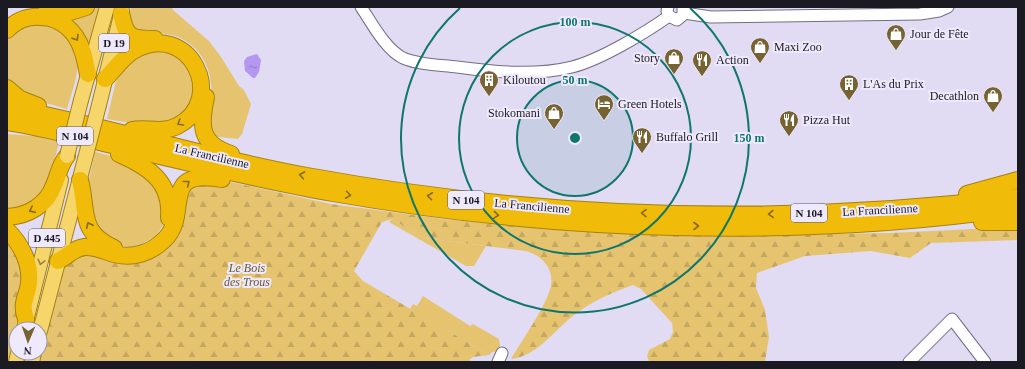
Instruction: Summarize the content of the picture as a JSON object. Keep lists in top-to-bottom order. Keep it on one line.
{"streets":{"highway":["N 104","La Francilienne"],"main road":["D 19","D 445"]},"crossings":[["D 19","D 445"]],"parks":["Le Bois des Trous"],"places":{"shop":["Jour de Fête","Maxi Zoo","Story","Decathlon","Stokomani"],"restaurant":["Action","Pizza Hut","Buffalo Grill"],"building":["Kiloutou","L'As du Prix"],"hotel":["Green Hotels"]},"north":"bottom","rings":["100 m","50 m","150 m"]}
